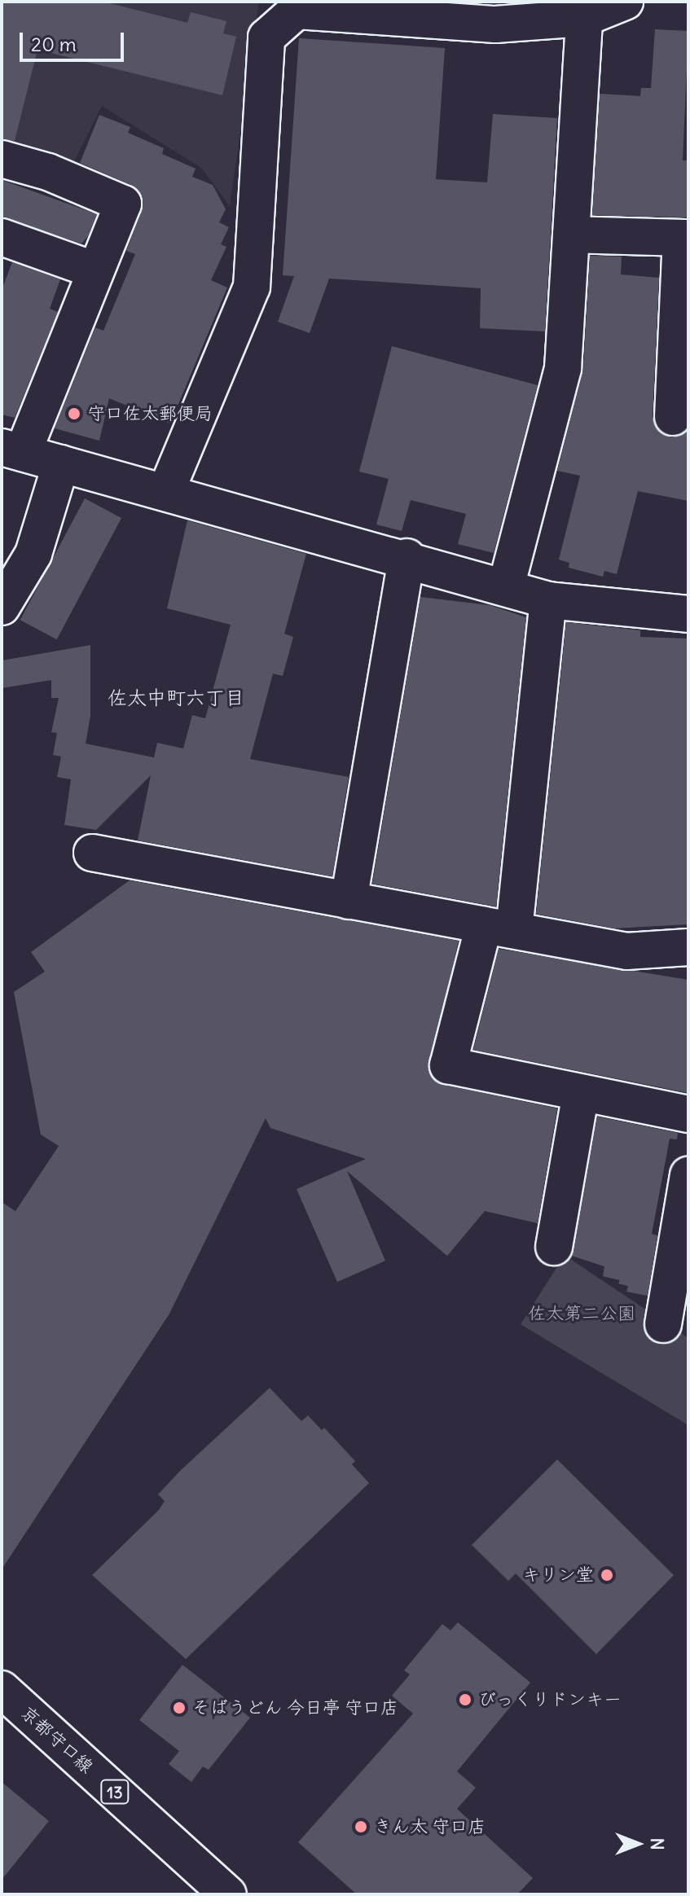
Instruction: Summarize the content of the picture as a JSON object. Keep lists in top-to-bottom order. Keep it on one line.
{"streets":{"street":["京都守口線","13"]},"districts":["佐太中町六丁目"],"parks":["佐太第二公園"],"places":["守口佐太郵便局","キリン堂","びっくりドンキー","そばうどん 今日亭 守口店","きん太 守口店"],"scale_bar":"20 m","north":"right"}
